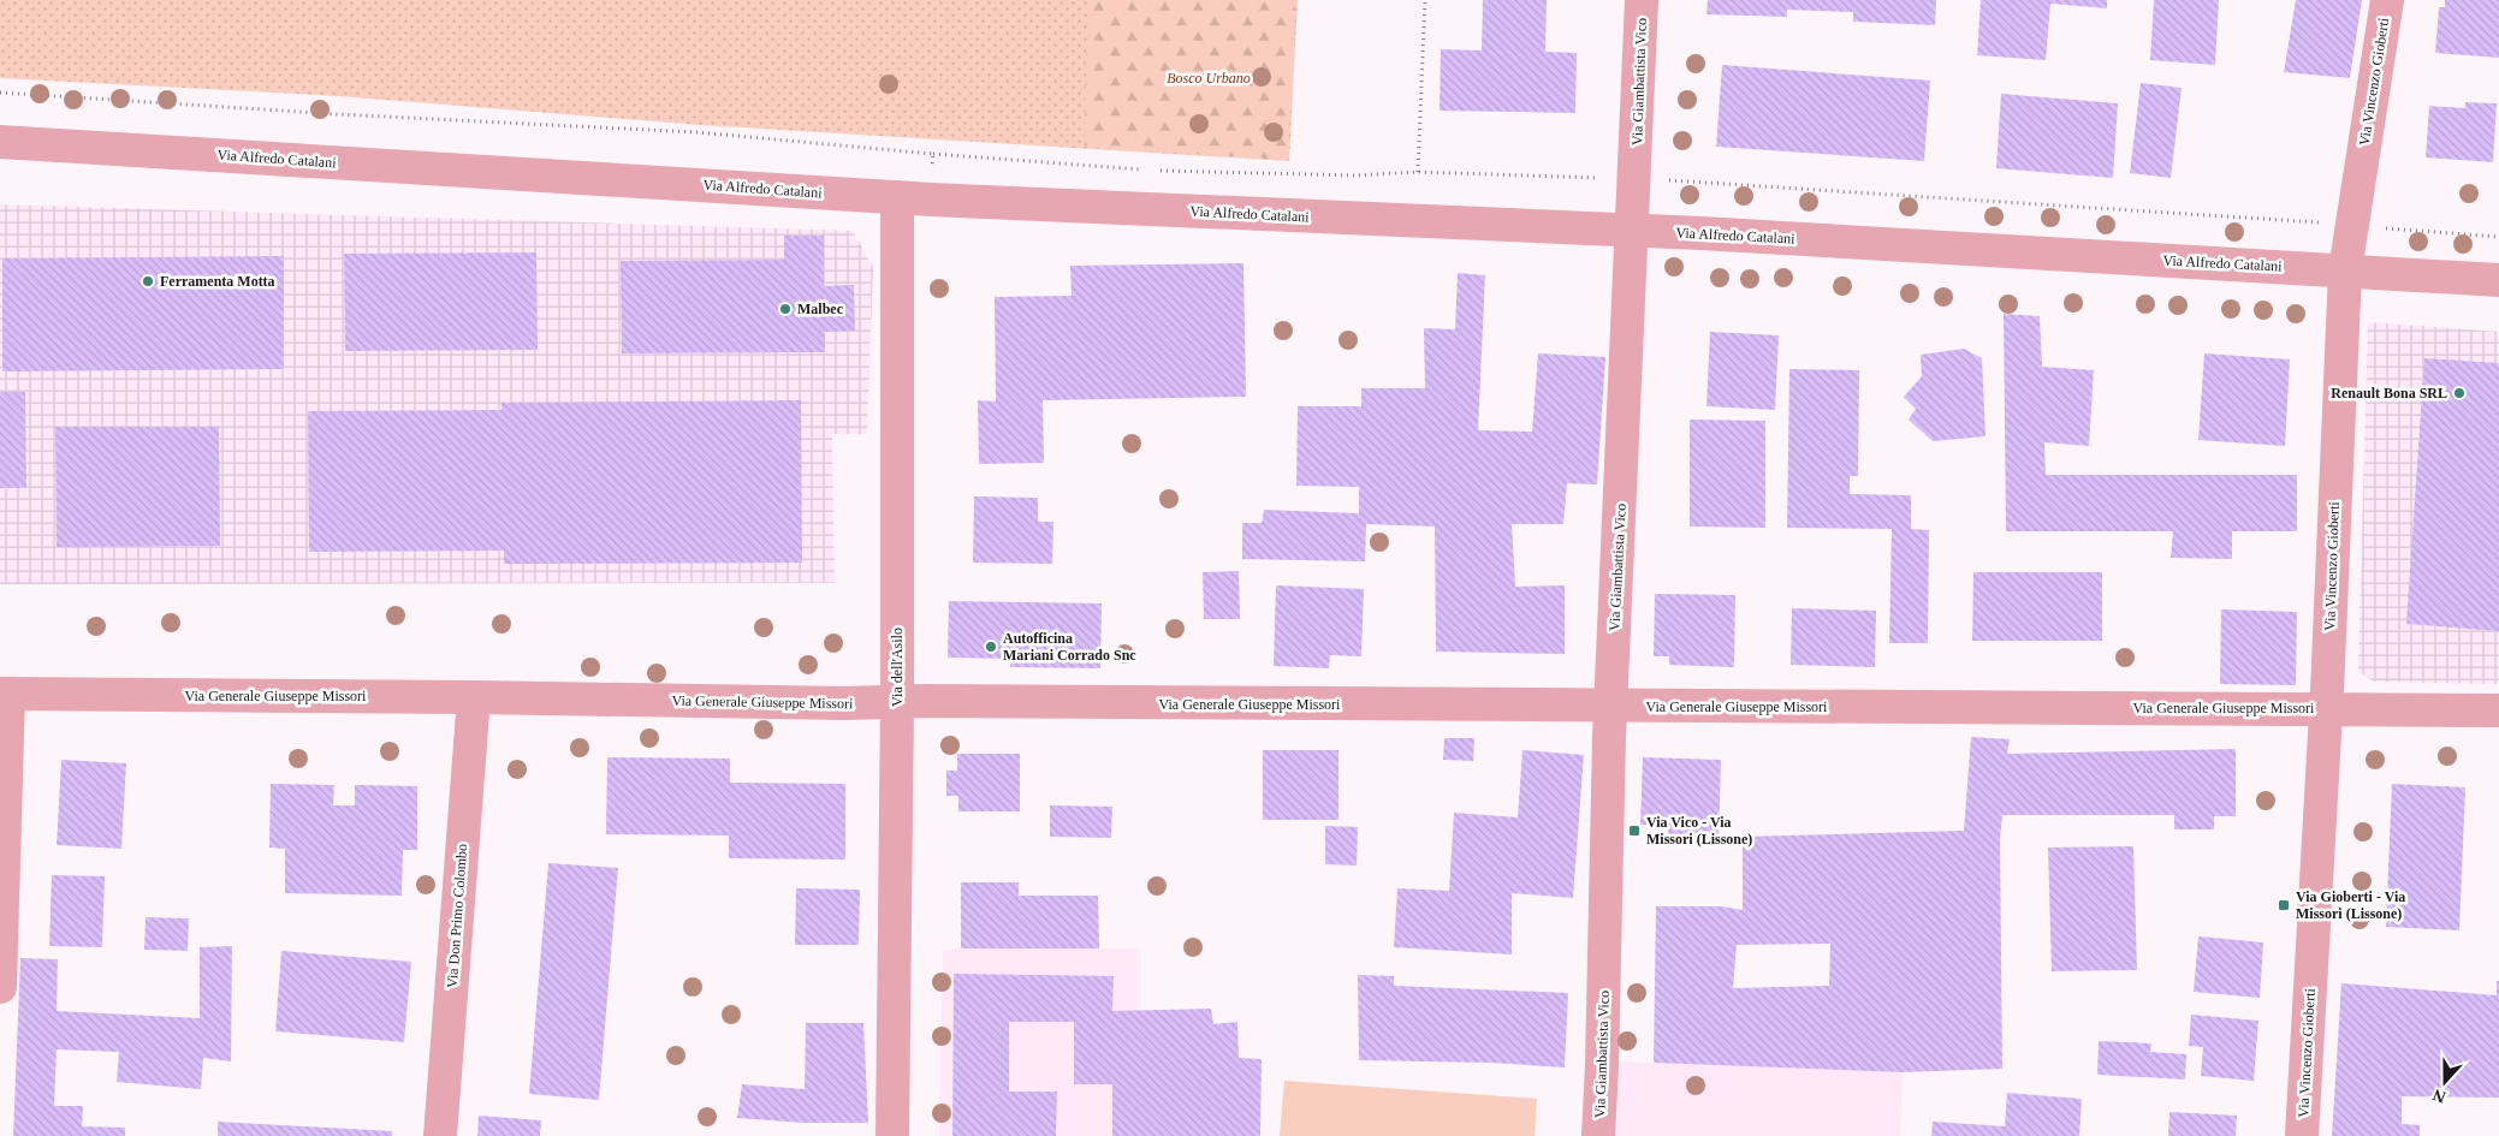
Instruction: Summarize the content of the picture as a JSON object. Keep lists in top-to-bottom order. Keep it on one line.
{"streets":{"street":["Via Giambattista Vico","Via Vincenzo Gioberti","Via Alfredo Catalani","Via dell'Asilo","Via Generale Giuseppe Missori","Via Don Primo Colombo"]},"crossings":[["Via Giambattista Vico","Via Alfredo Catalani"],["Via Giambattista Vico","Via Generale Giuseppe Missori"],["Via Vincenzo Gioberti","Via Alfredo Catalani"],["Via Vincenzo Gioberti","Via Generale Giuseppe Missori"],["Via Alfredo Catalani","Via dell'Asilo"],["Via dell'Asilo","Via Generale Giuseppe Missori"],["Via Generale Giuseppe Missori","Via Don Primo Colombo"]],"parks":["Bosco Urbano"],"places":{"other":["Ferramenta Motta","Malbec","Renault Bona SRL","Autofficina Mariani Corrado Snc"],"transit":["Via Vico - Via Missori (Lissone)","Via Gioberti - Via Missori (Lissone)"]},"north":"bottom"}
